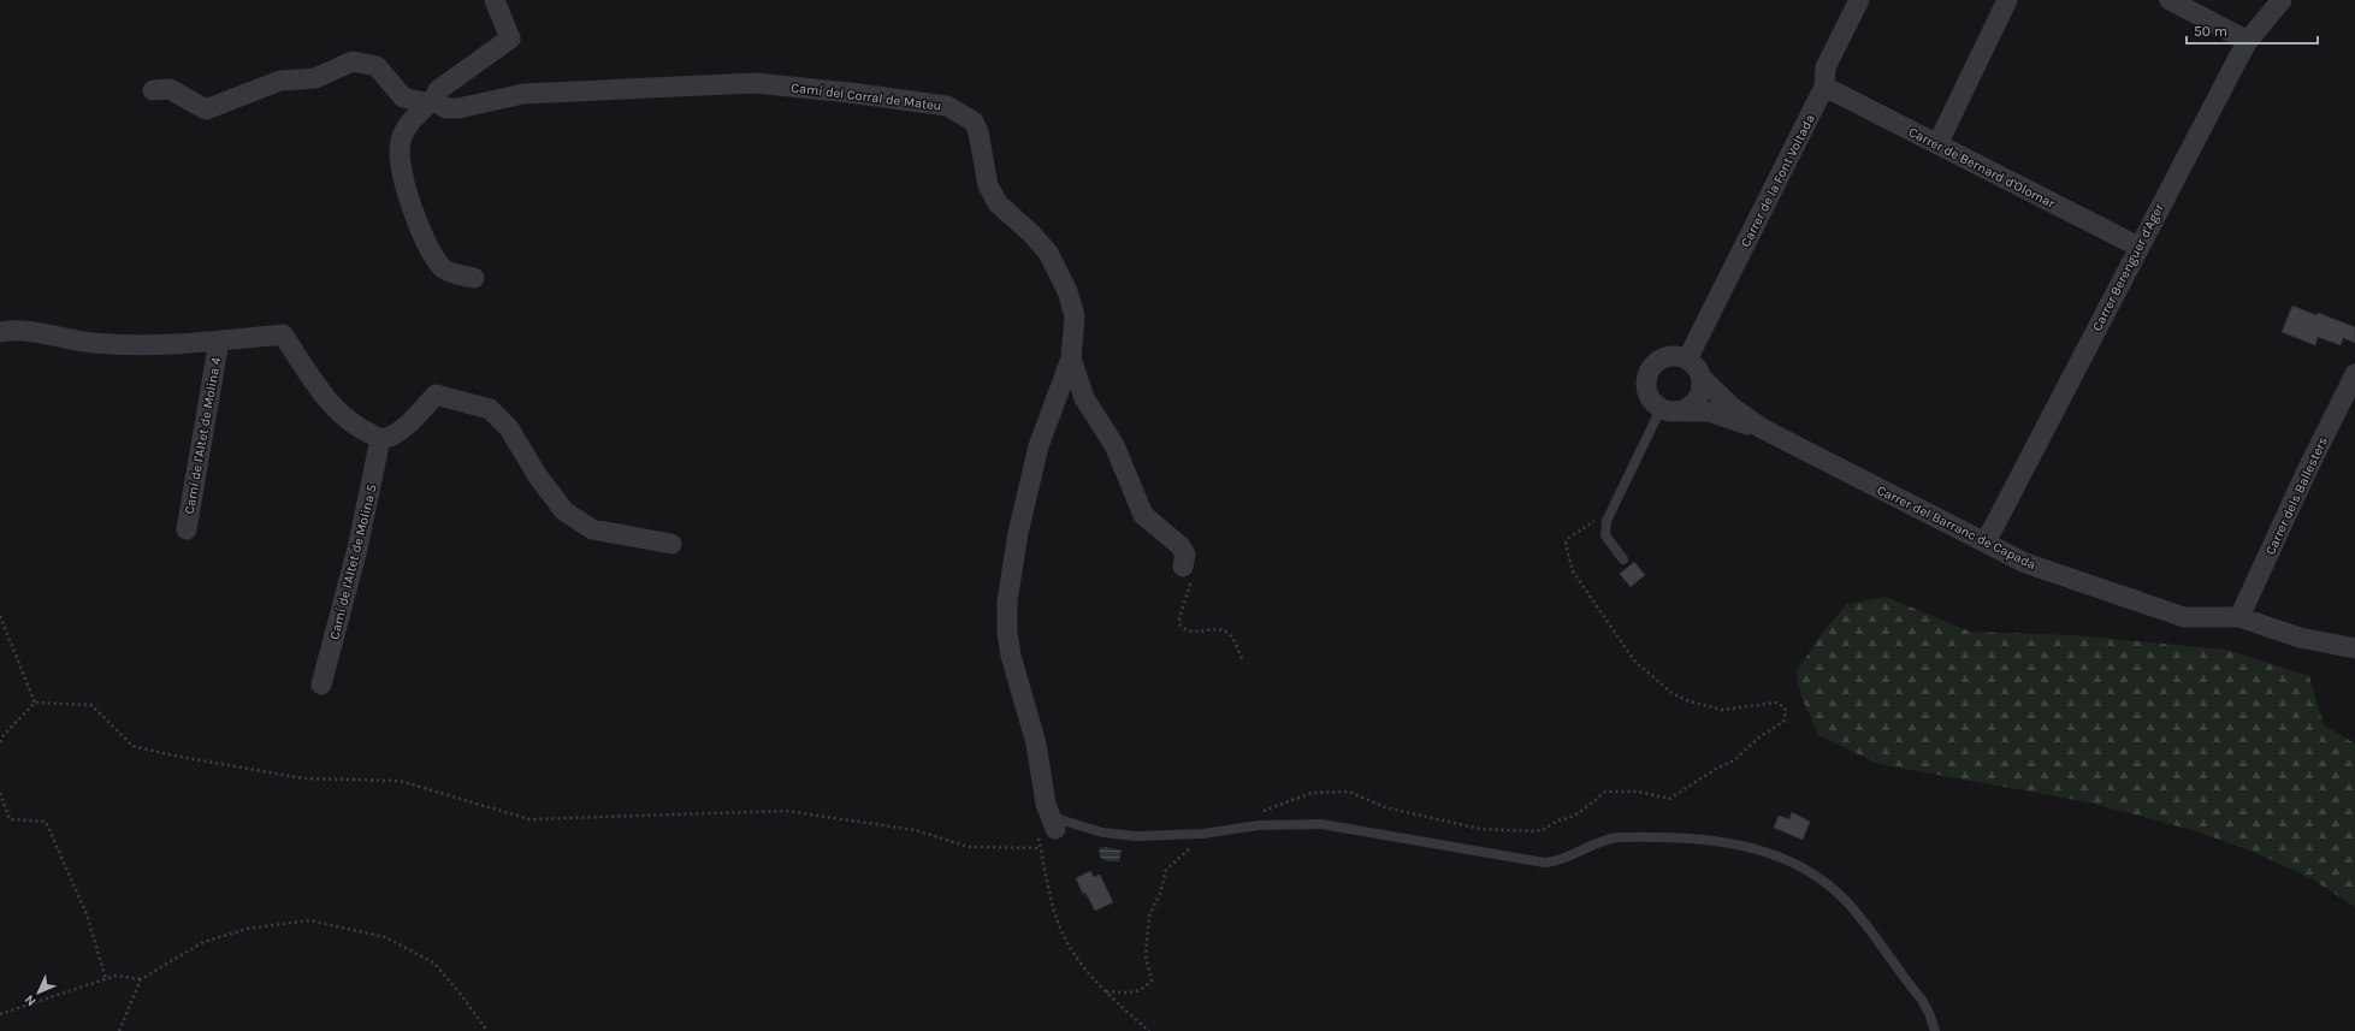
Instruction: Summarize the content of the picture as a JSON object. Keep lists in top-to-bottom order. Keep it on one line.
{"streets":{"street":["Camí del Corral de Mateu","Carrer de Bernard d'Olomar","Carrer de la Font Voltada","Carrer Berenguer d'Ager","Camí de l'Altet de Molina 4","Carrer dels Ballesters","Carrer del Barranc de Capada","Camí de l'Altet de Molina 5"]},"crossings":[["Carrer de Bernard d'Olomar","Carrer de la Font Voltada"],["Carrer de Bernard d'Olomar","Carrer Berenguer d'Ager"],["Carrer de la Font Voltada","Carrer del Barranc de Capada"],["Carrer Berenguer d'Ager","Carrer del Barranc de Capada"],["Carrer dels Ballesters","Carrer del Barranc de Capada"]],"scale_bar":"50 m","north":"bottom left"}
